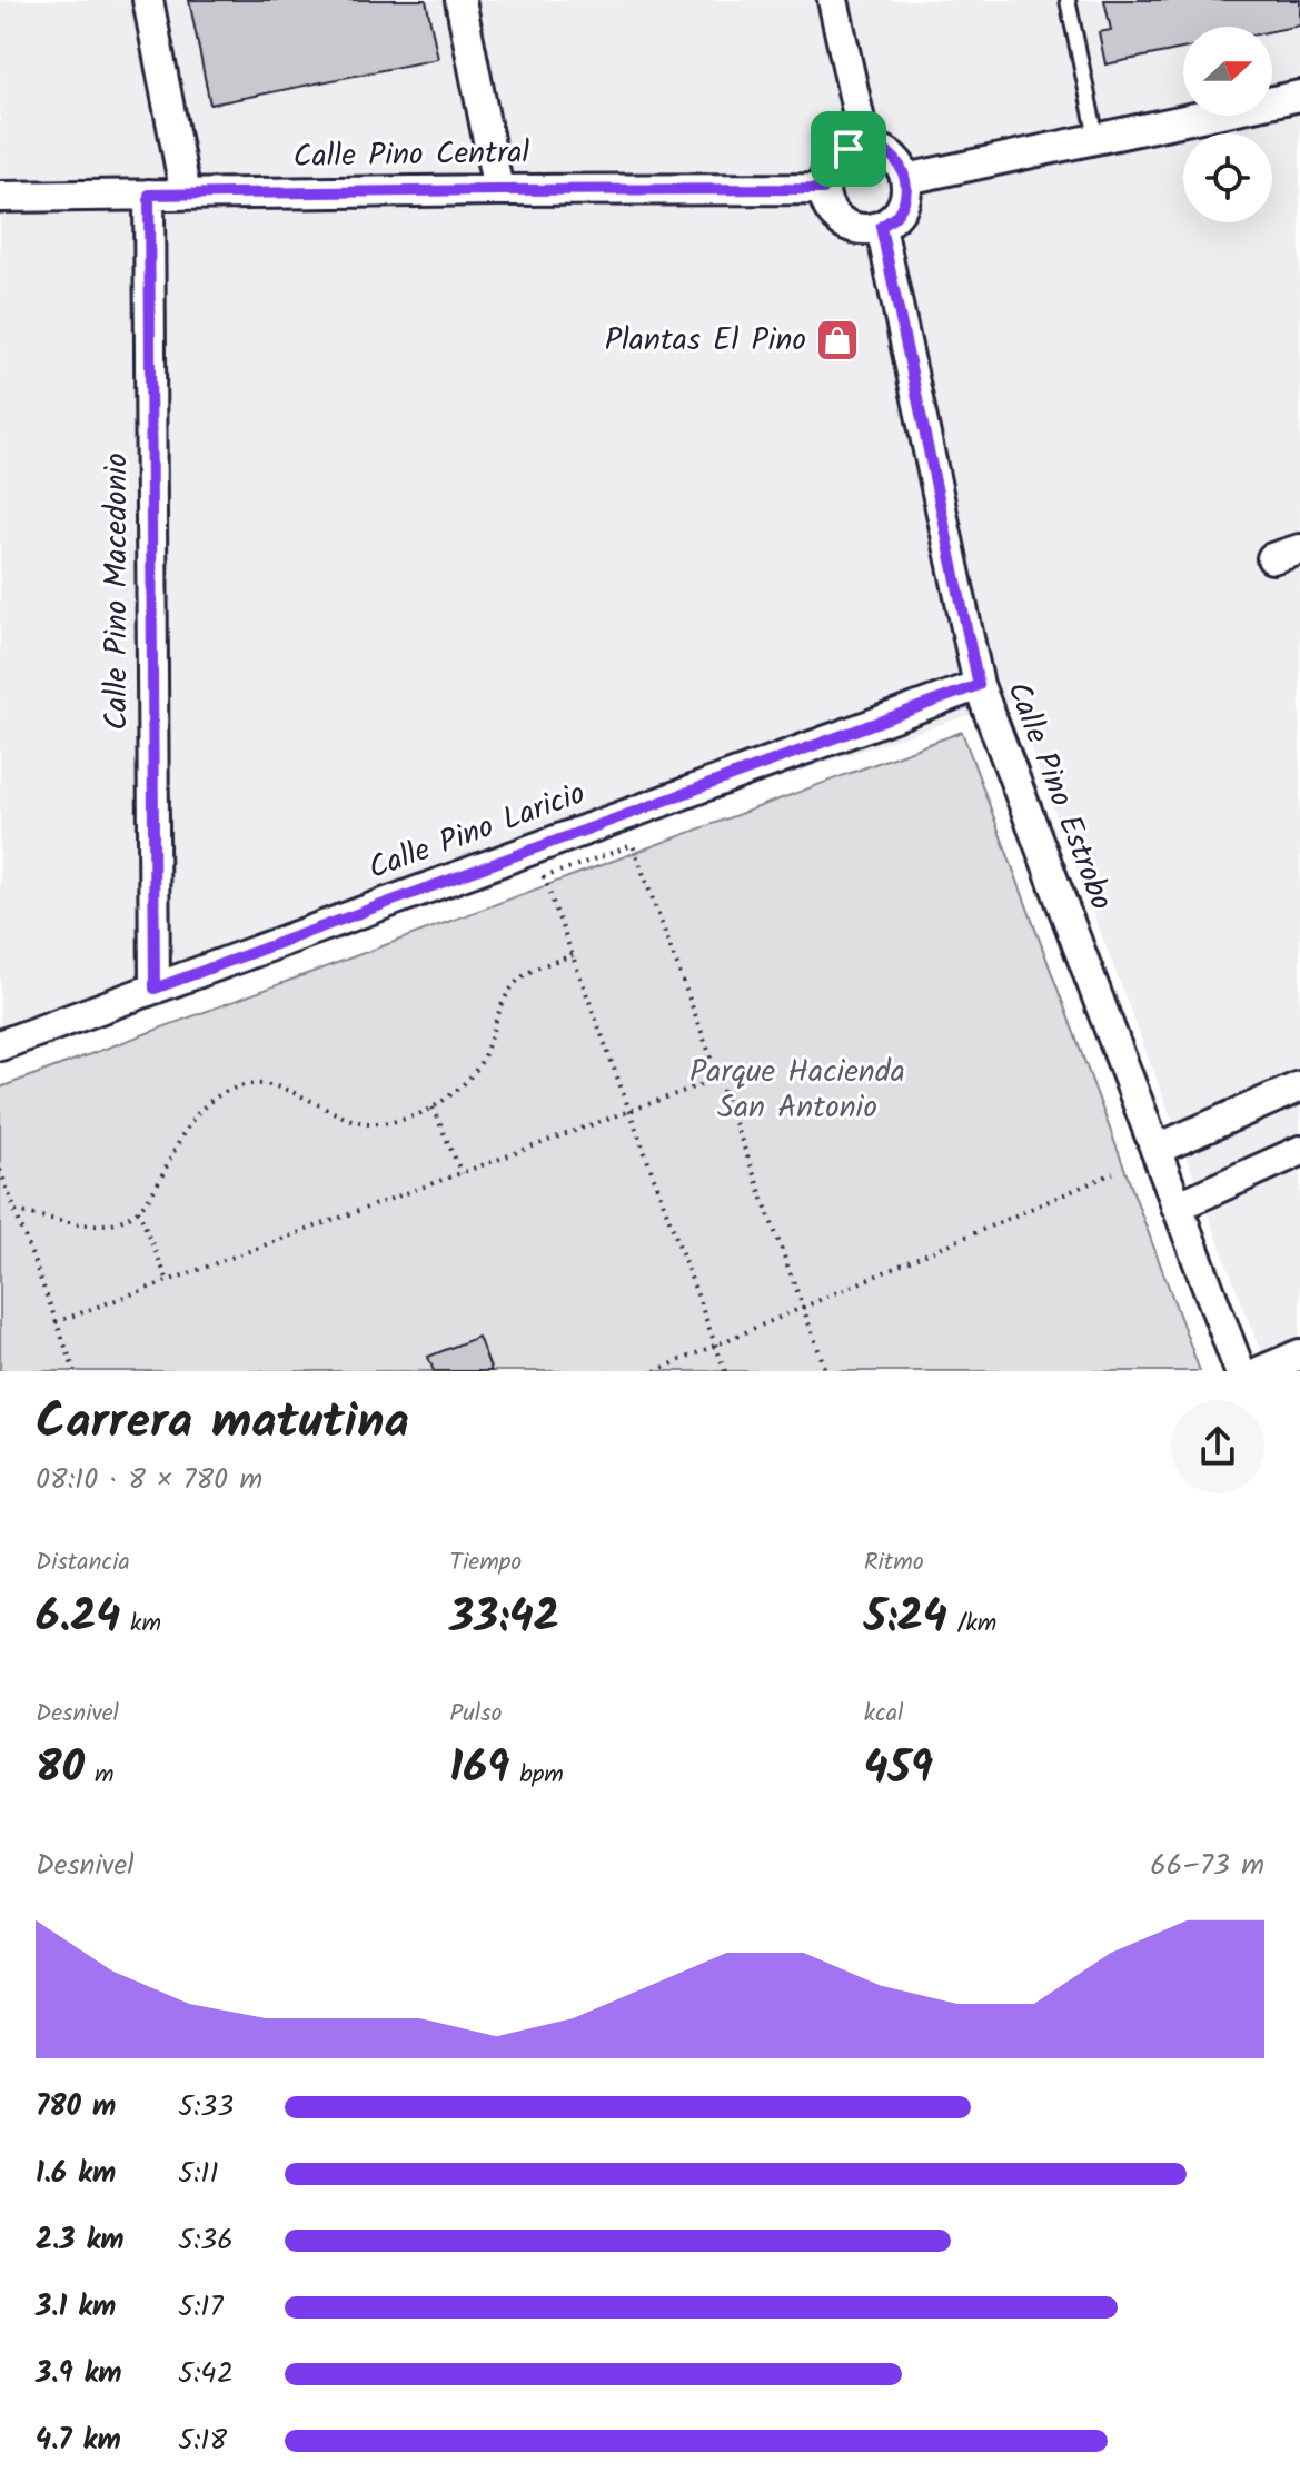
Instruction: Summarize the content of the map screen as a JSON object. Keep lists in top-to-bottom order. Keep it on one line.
{"streets":{"street":["Calle Pino Central","Calle Pino Macedonio","Calle Pino Estrobo","Calle Pino Laricio"]},"crossings":[["Calle Pino Central","Calle Pino Macedonio"],["Calle Pino Central","Calle Pino Estrobo"],["Calle Pino Macedonio","Calle Pino Laricio"],["Calle Pino Estrobo","Calle Pino Laricio"]],"parks":["Parque Hacienda San Antonio"],"places":{"shop":["Plantas El Pino"]},"north":"right","page":{"heading":["Carrera matutina","08:10 · 8 × 780 m"],"stats":[["Distancia","6.24 km"],["Tiempo","33:42"],["Ritmo","5:24 /km"],["Desnivel","80 m"],["Pulso","169 bpm"],["kcal","459"]],"chart":["Desnivel","66–73 m"],"list":[{"name":"780 m","note":"5:33"},{"name":"1.6 km","note":"5:11"},{"name":"2.3 km","note":"5:36"},{"name":"3.1 km","note":"5:17"},{"name":"3.9 km","note":"5:42"},{"name":"4.7 km","note":"5:18"}]}}
